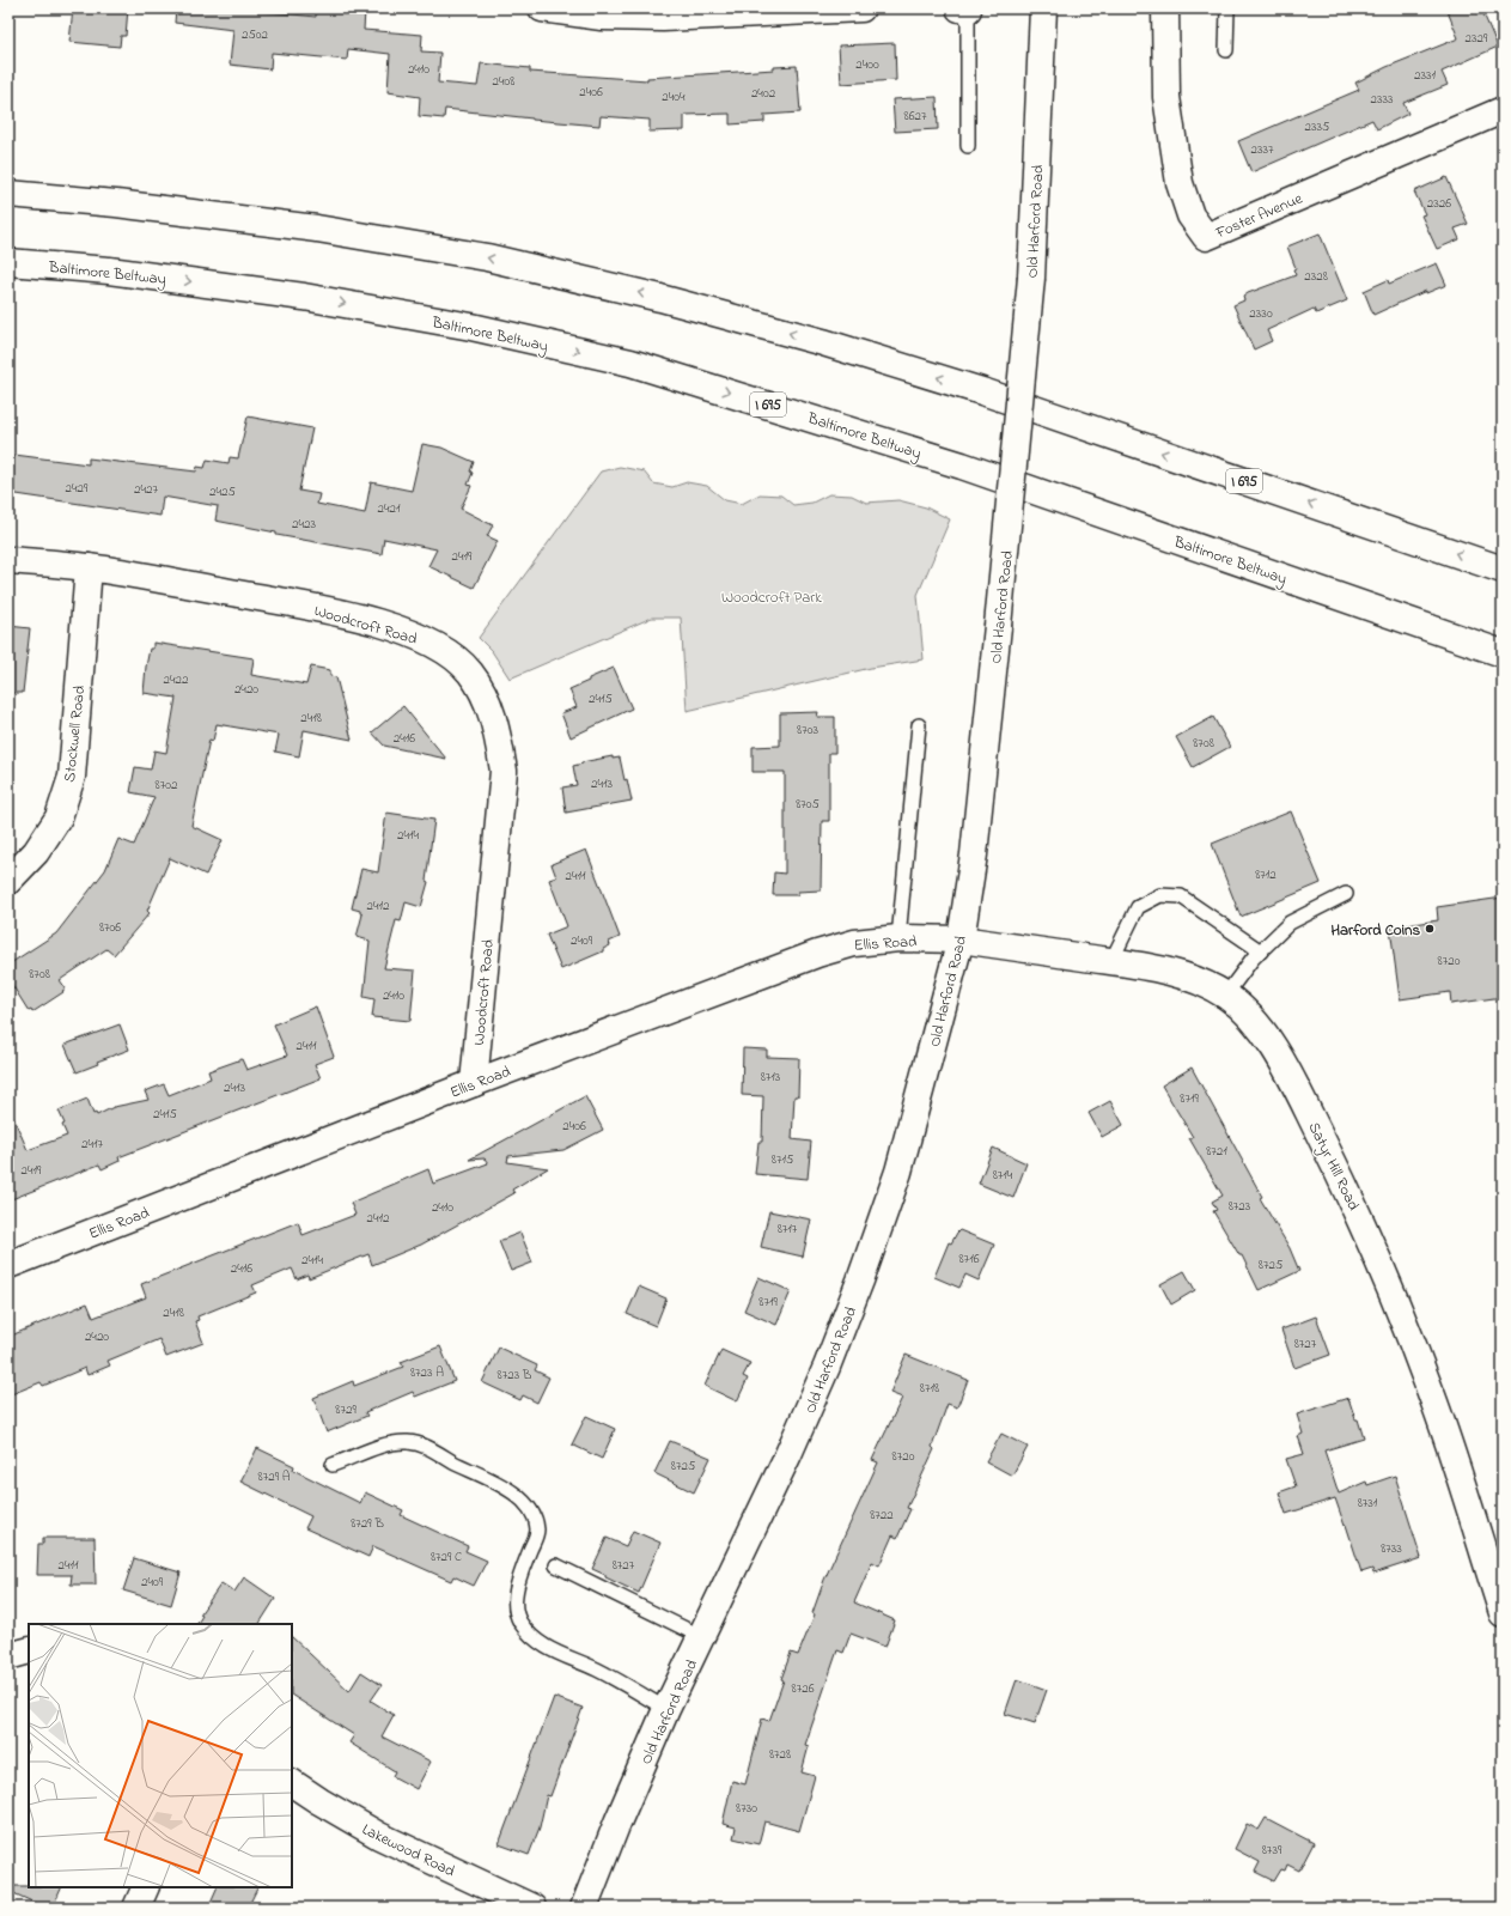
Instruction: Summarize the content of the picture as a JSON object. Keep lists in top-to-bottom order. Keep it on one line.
{"streets":{"main road":["Foster Avenue","Old Harford Road","Baltimore Beltway","I 695","Woodcroft Road","Stockwell Road","Ellis Road","Satyr Hill Road","Lakewood Road"]},"crossings":[["Old Harford Road","Ellis Road"],["Old Harford Road","Satyr Hill Road"],["Woodcroft Road","Stockwell Road"],["Woodcroft Road","Ellis Road"],["Ellis Road","Satyr Hill Road"]],"parks":["Woodcroft Park"],"places":["Harford Coins"],"house_numbers":["2502","2329","2400","2410","2331","2408","2406","2402","2404","2333","8627","2335","2337","2326","2328","2330","2429","2427","2425","2421","2423","2419","2422","2420","2415","2418","8703","2416","8708","2413","8702","8705","2414","8712","2411","2412","8706","2409","8720","8708","2410","2411","8713","2413","8719","2415","2406","2417","8721","8715","2419","8714","8723","2410","2412","8717","8716","2414","8725","2416","8719","2418","2420","8727","8723 A","8723 B","8718","8729","8720","8725","8729 A","8731","8722","8729 B","8733","8729 C","2411","8727","2409","8726","8728","8730","8739"]}
